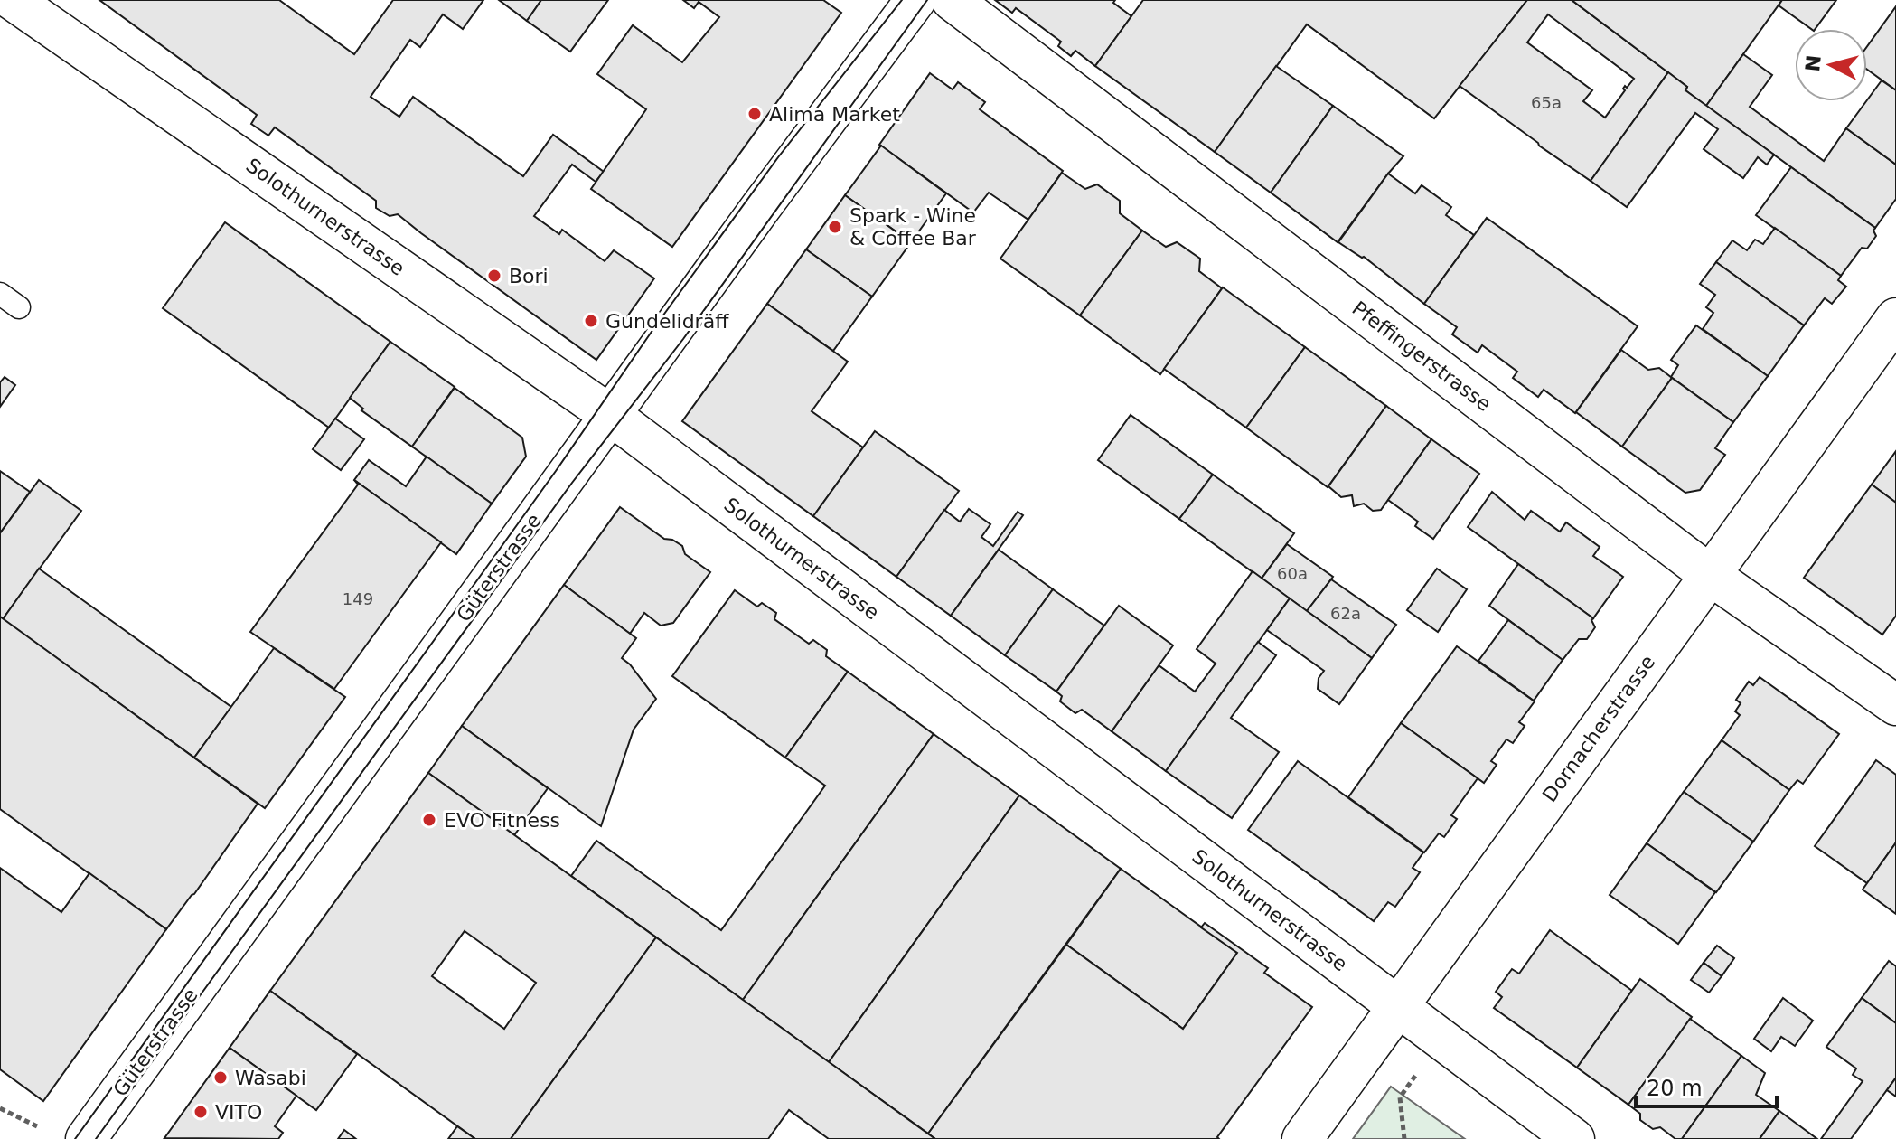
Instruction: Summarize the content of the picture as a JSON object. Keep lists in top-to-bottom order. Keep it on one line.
{"streets":{"street":["Solothurnerstrasse","Pfeffingerstrasse","Güterstrasse","Dornacherstrasse"]},"crossings":[["Solothurnerstrasse","Güterstrasse"],["Solothurnerstrasse","Dornacherstrasse"],["Pfeffingerstrasse","Dornacherstrasse"]],"places":["Alima Market","Spark - Wine & Coffee Bar","Bori","Gundelidräff","EVO Fitness","Wasabi","VITO"],"house_numbers":["65a","60a","149","62a"],"scale_bar":"20 m","north":"left"}
